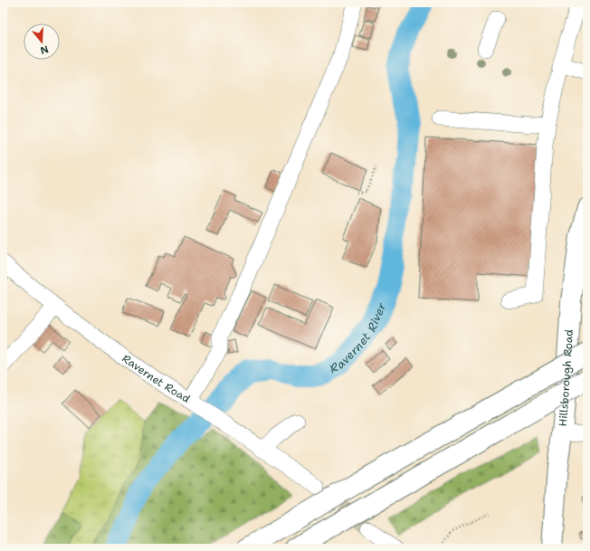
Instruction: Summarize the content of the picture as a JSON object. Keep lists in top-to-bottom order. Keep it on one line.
{"streets":{"highway":["Hillsborough Road"],"street":["Ravernet Road"]},"water":["Ravernet River"],"north":"bottom"}
